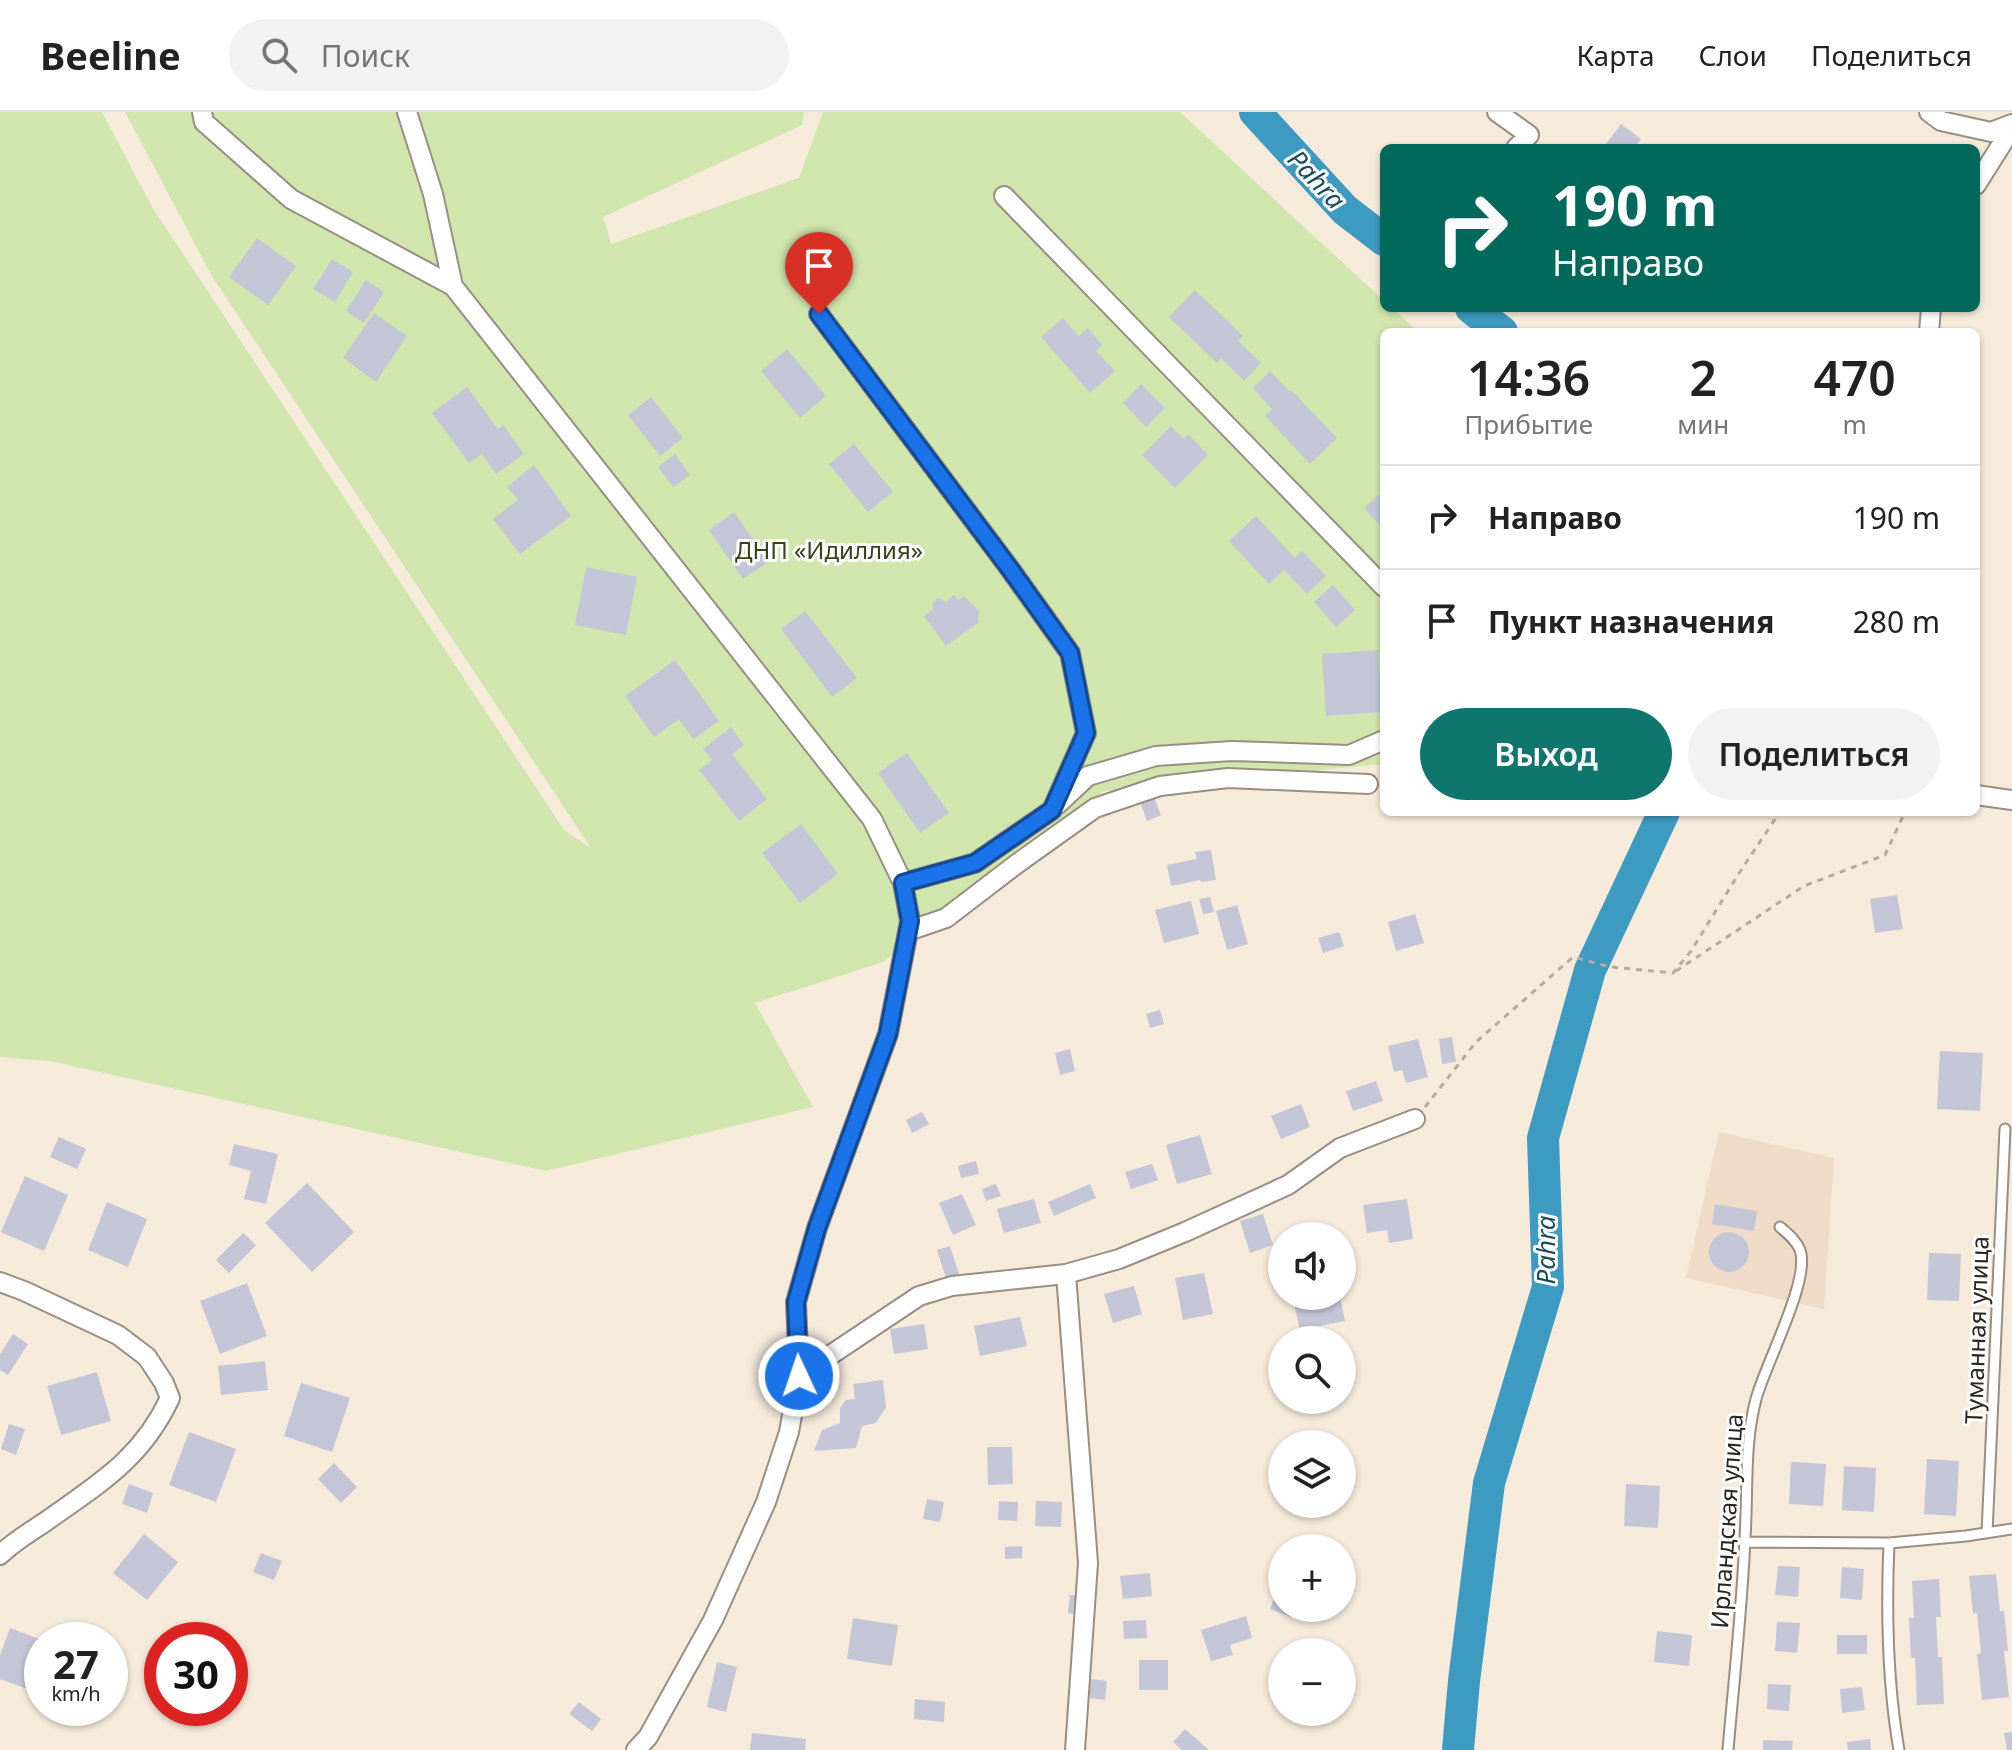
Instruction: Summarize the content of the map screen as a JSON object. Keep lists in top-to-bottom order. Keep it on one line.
{"streets":{"lane":["Туманная улица","Ирландская улица"]},"water":["Pahra"],"parks":["ДНП «Идиллия»"],"page":{"header":"Beeline","search":"Поиск","nav":["Карта","Слои","Поделиться"],"turn":["190 m","Направо"],"eta":["14:36","Прибытие","2","мин","470","m"],"list":[{"name":"Направо","value":"190 m"},{"name":"Пункт назначения","value":"280 m"}],"buttons":["Выход","Поделиться"],"map_buttons":["+","−"],"speed":"27 km/h","limit":"30"}}
